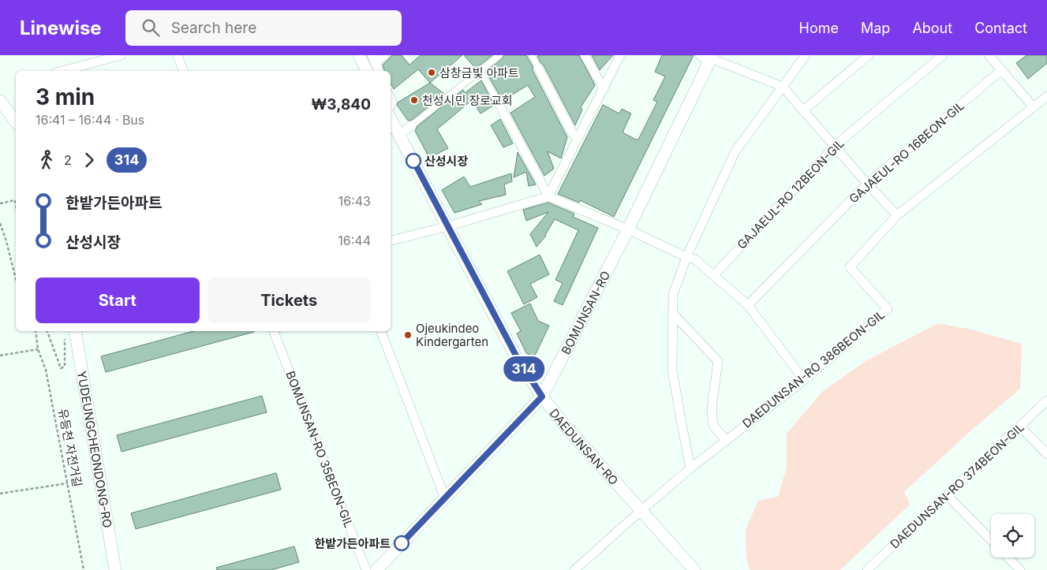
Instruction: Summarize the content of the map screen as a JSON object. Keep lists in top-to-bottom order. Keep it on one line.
{"streets":{"main road":["BOMUNSAN-RO","DAEDUNSAN-RO","YUDEUNGCHEONDONG-RO"],"street":["GAJAEUL-RO 16BEON-GIL","GAJAEUL-RO 12BEON-GIL","DAEDUNSAN-RO 386BEON-GIL","BOMUNSAN-RO 35BEON-GIL","DAEDUNSAN-RO 374BEON-GIL"],"path":["유등천 자전거길"]},"crossings":[["BOMUNSAN-RO","DAEDUNSAN-RO"],["DAEDUNSAN-RO 386BEON-GIL","DAEDUNSAN-RO"]],"places":["삼창금빛 아파트","천성시민 장로교회","산성시장","Ojeukindeo Kindergarten","한밭가든아파트"],"lines":["bus line 314"],"page":{"header":"Linewise","search":"Search here","nav":["Home","Map","About","Contact"],"on_map":"314","heading":["3 min","16:41 – 16:44 · Bus","₩3,840"],"legs":["2","314"],"list":[{"name":"한밭가든아파트","value":"16:43"},{"name":"산성시장","value":"16:44"}],"buttons":["Start","Tickets"]}}
